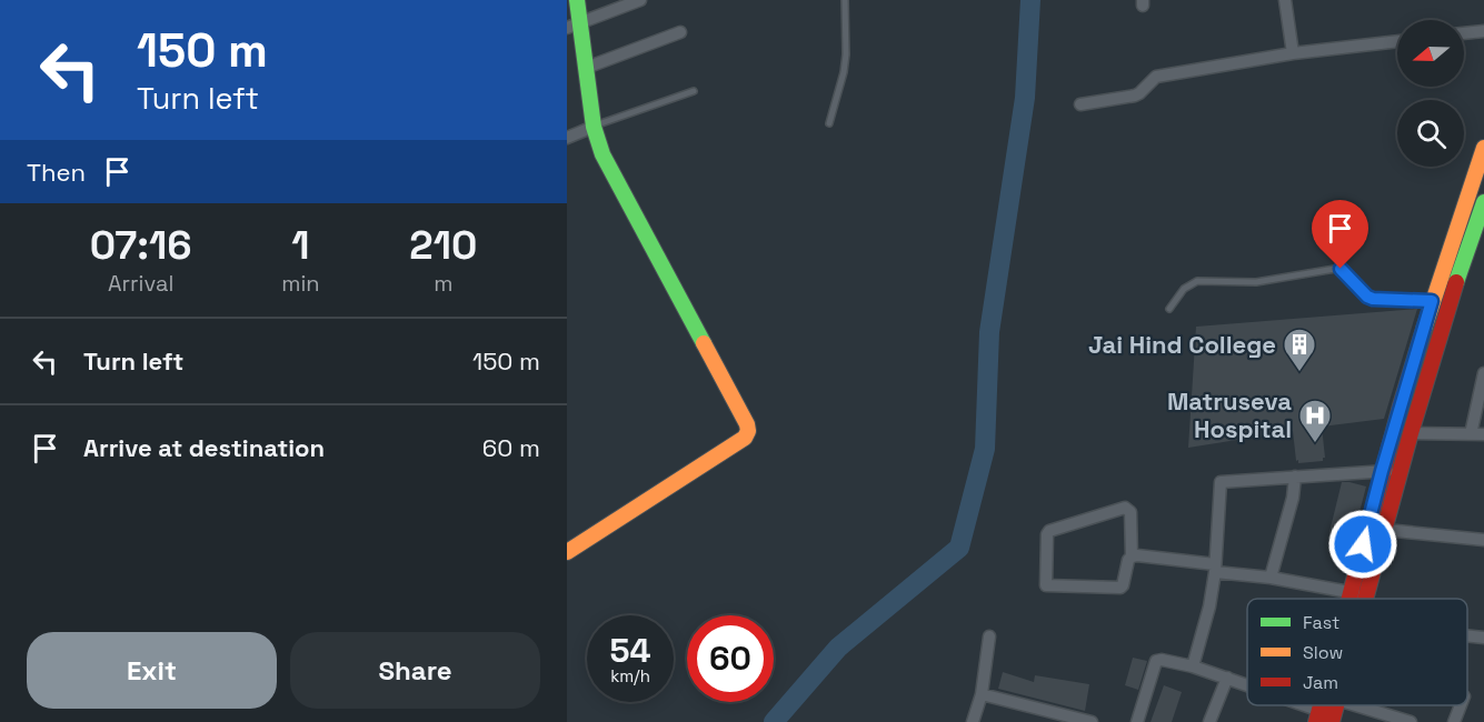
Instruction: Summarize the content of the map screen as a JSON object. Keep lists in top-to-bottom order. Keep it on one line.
{"places":{"building":["Jai Hind College"],"hospital":["Matruseva Hospital"]},"legend":["Fast","Slow","Jam"],"north":"left","page":{"turn":["150 m","Turn left"],"then":"Then","eta":["07:16","Arrival","1","min","210","m"],"list":[{"name":"Turn left","value":"150 m"},{"name":"Arrive at destination","value":"60 m"}],"speed":"54 km/h","limit":"60","buttons":["Exit","Share"]}}
